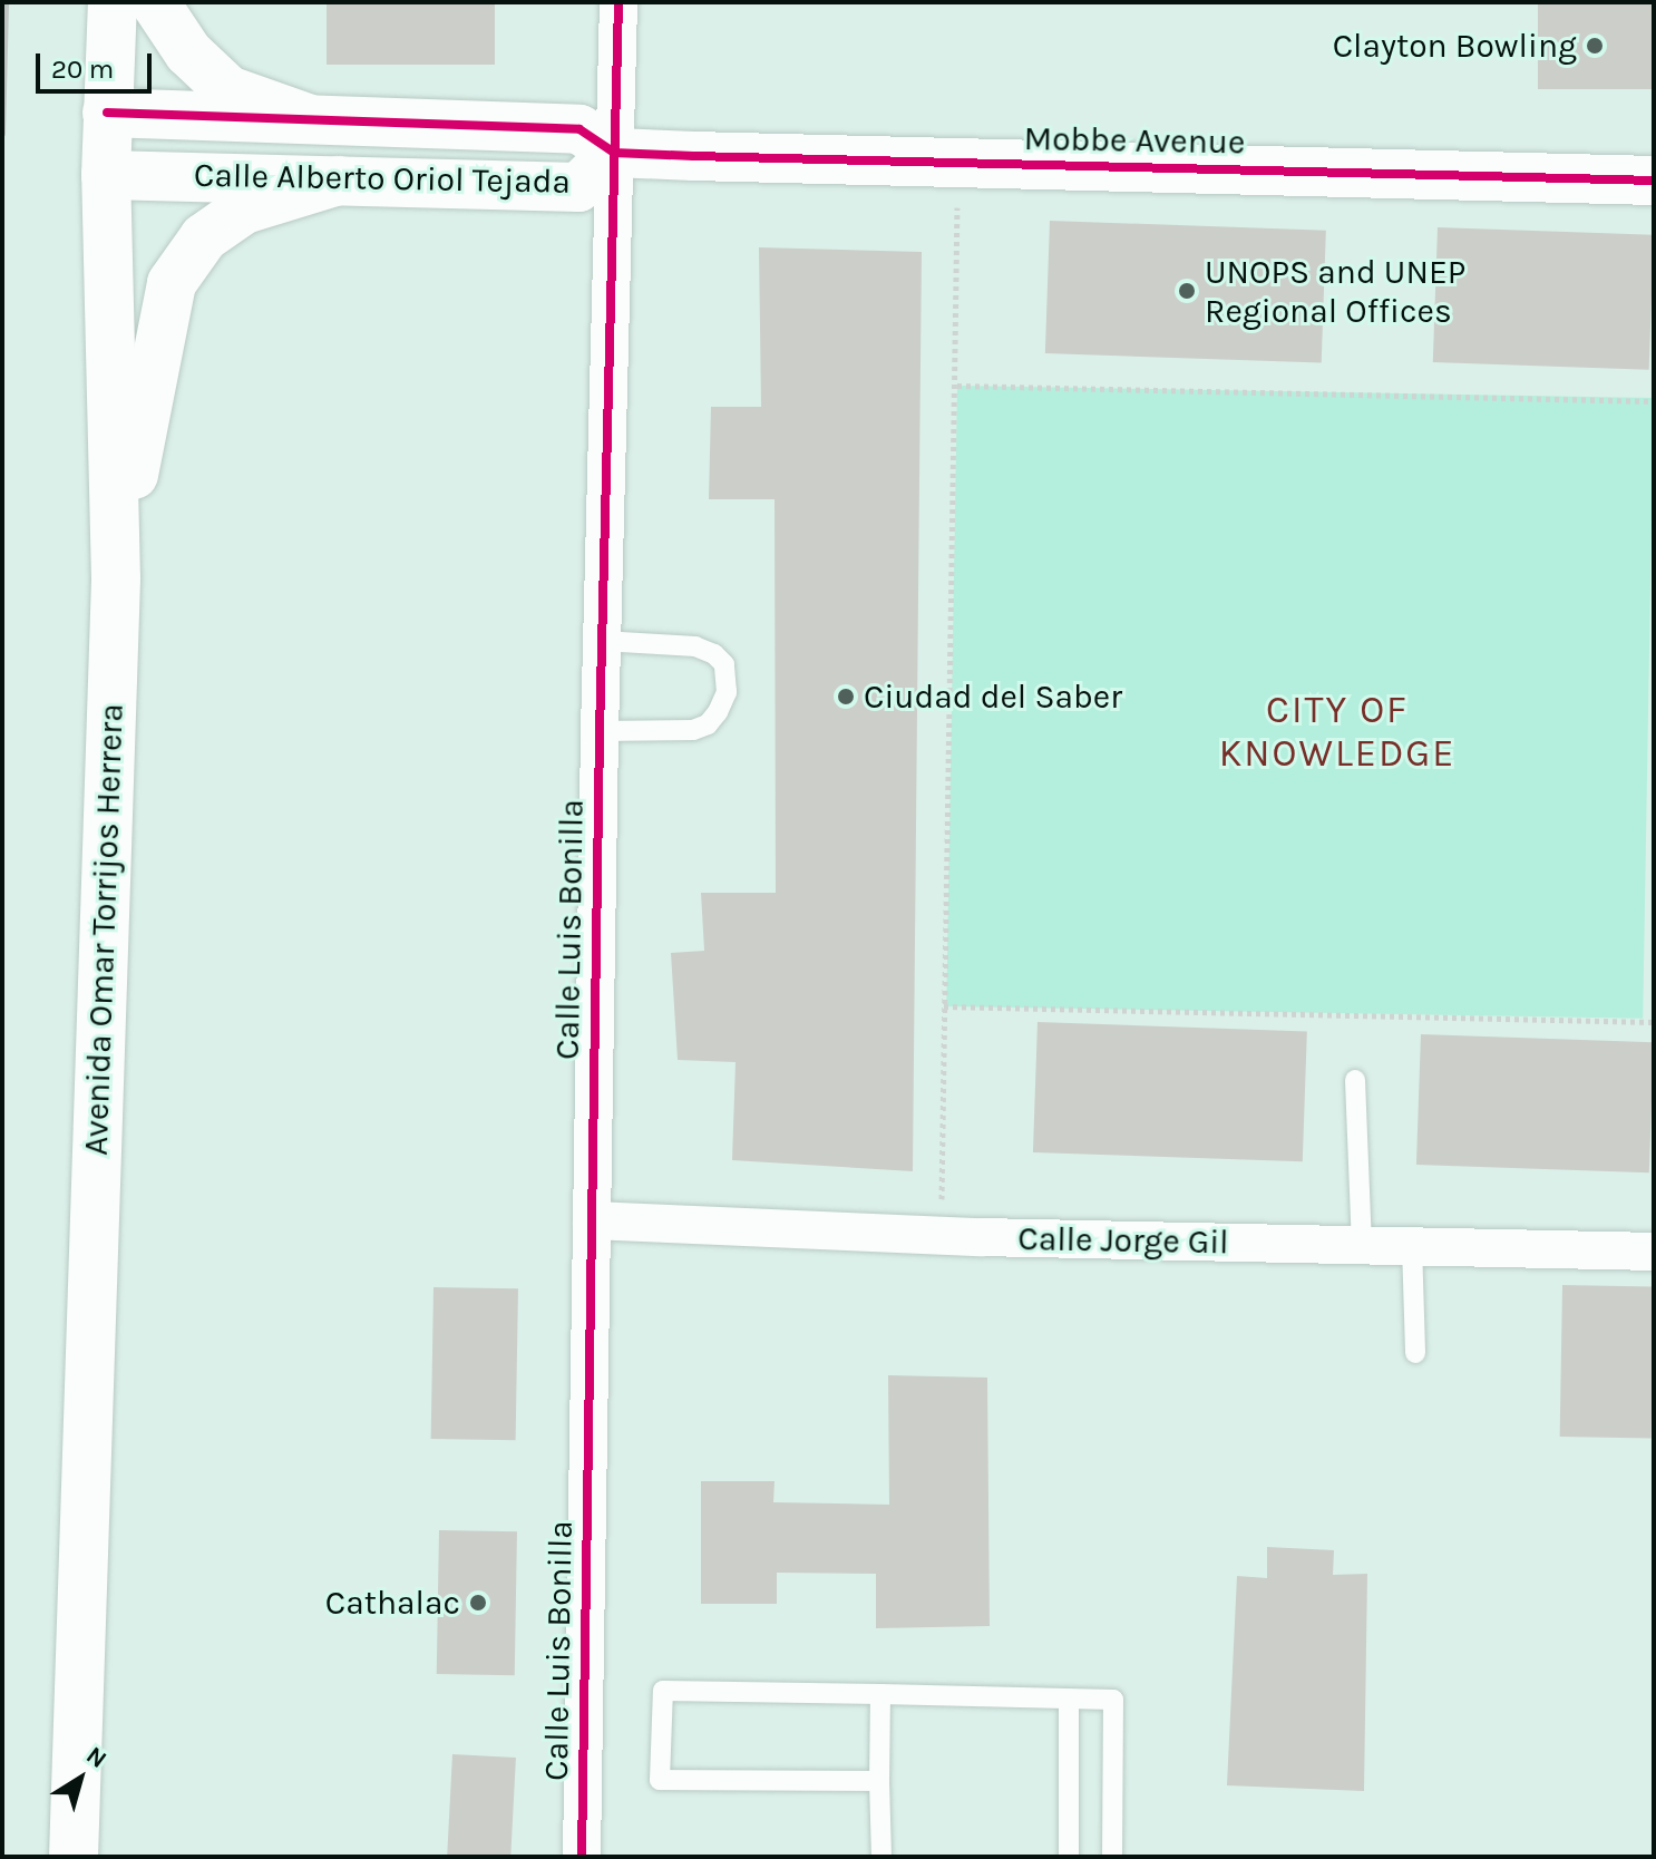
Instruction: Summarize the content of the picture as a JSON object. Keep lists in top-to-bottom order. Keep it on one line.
{"streets":{"main road":["Mobbe Avenue","Calle Alberto Oriol Tejada","Avenida Omar Torrijos Herrera"],"street":["Calle Luis Bonilla","Calle Jorge Gil"]},"crossings":[["Mobbe Avenue","Calle Alberto Oriol Tejada"],["Mobbe Avenue","Calle Luis Bonilla"],["Calle Alberto Oriol Tejada","Avenida Omar Torrijos Herrera"],["Calle Alberto Oriol Tejada","Calle Luis Bonilla"],["Calle Luis Bonilla","Calle Jorge Gil"]],"districts":["CITY OF KNOWLEDGE"],"places":["Clayton Bowling","UNOPS and UNEP Regional Offices","Ciudad del Saber","Cathalac"],"scale_bar":"20 m","north":"top right"}
